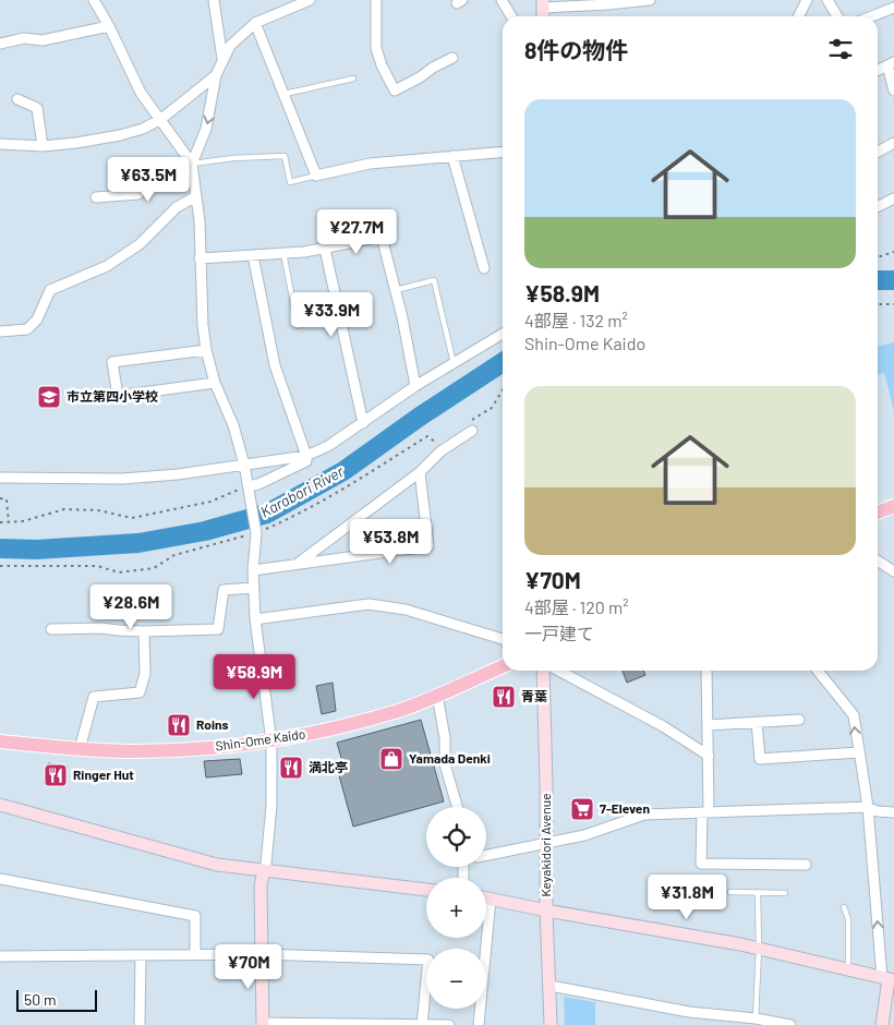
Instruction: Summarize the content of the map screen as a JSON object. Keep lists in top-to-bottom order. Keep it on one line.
{"streets":{"main road":["Shin-Ome Kaido"],"street":["Keyakidori Avenue"]},"water":["Karabori River"],"places":{"school or university":["市立第四小学校"],"restaurant":["青葉","Roins","満北亭","Ringer Hut"],"shop":["Yamada Denki"],"supermarket":["7-Eleven"]},"scale_bar":"50 m","page":{"heading":"8件の物件","list":[{"name":"¥58.9M","note":"4部屋 · 132 m² · Shin-Ome Kaido"},{"name":"¥70M","note":"4部屋 · 120 m² · 一戸建て"}],"price":["¥63.5M","¥27.7M","¥33.9M","¥53.8M","¥28.6M","¥58.9M","¥31.8M","¥70M"],"map_buttons":["+","−"],"scale":"50 m"}}
